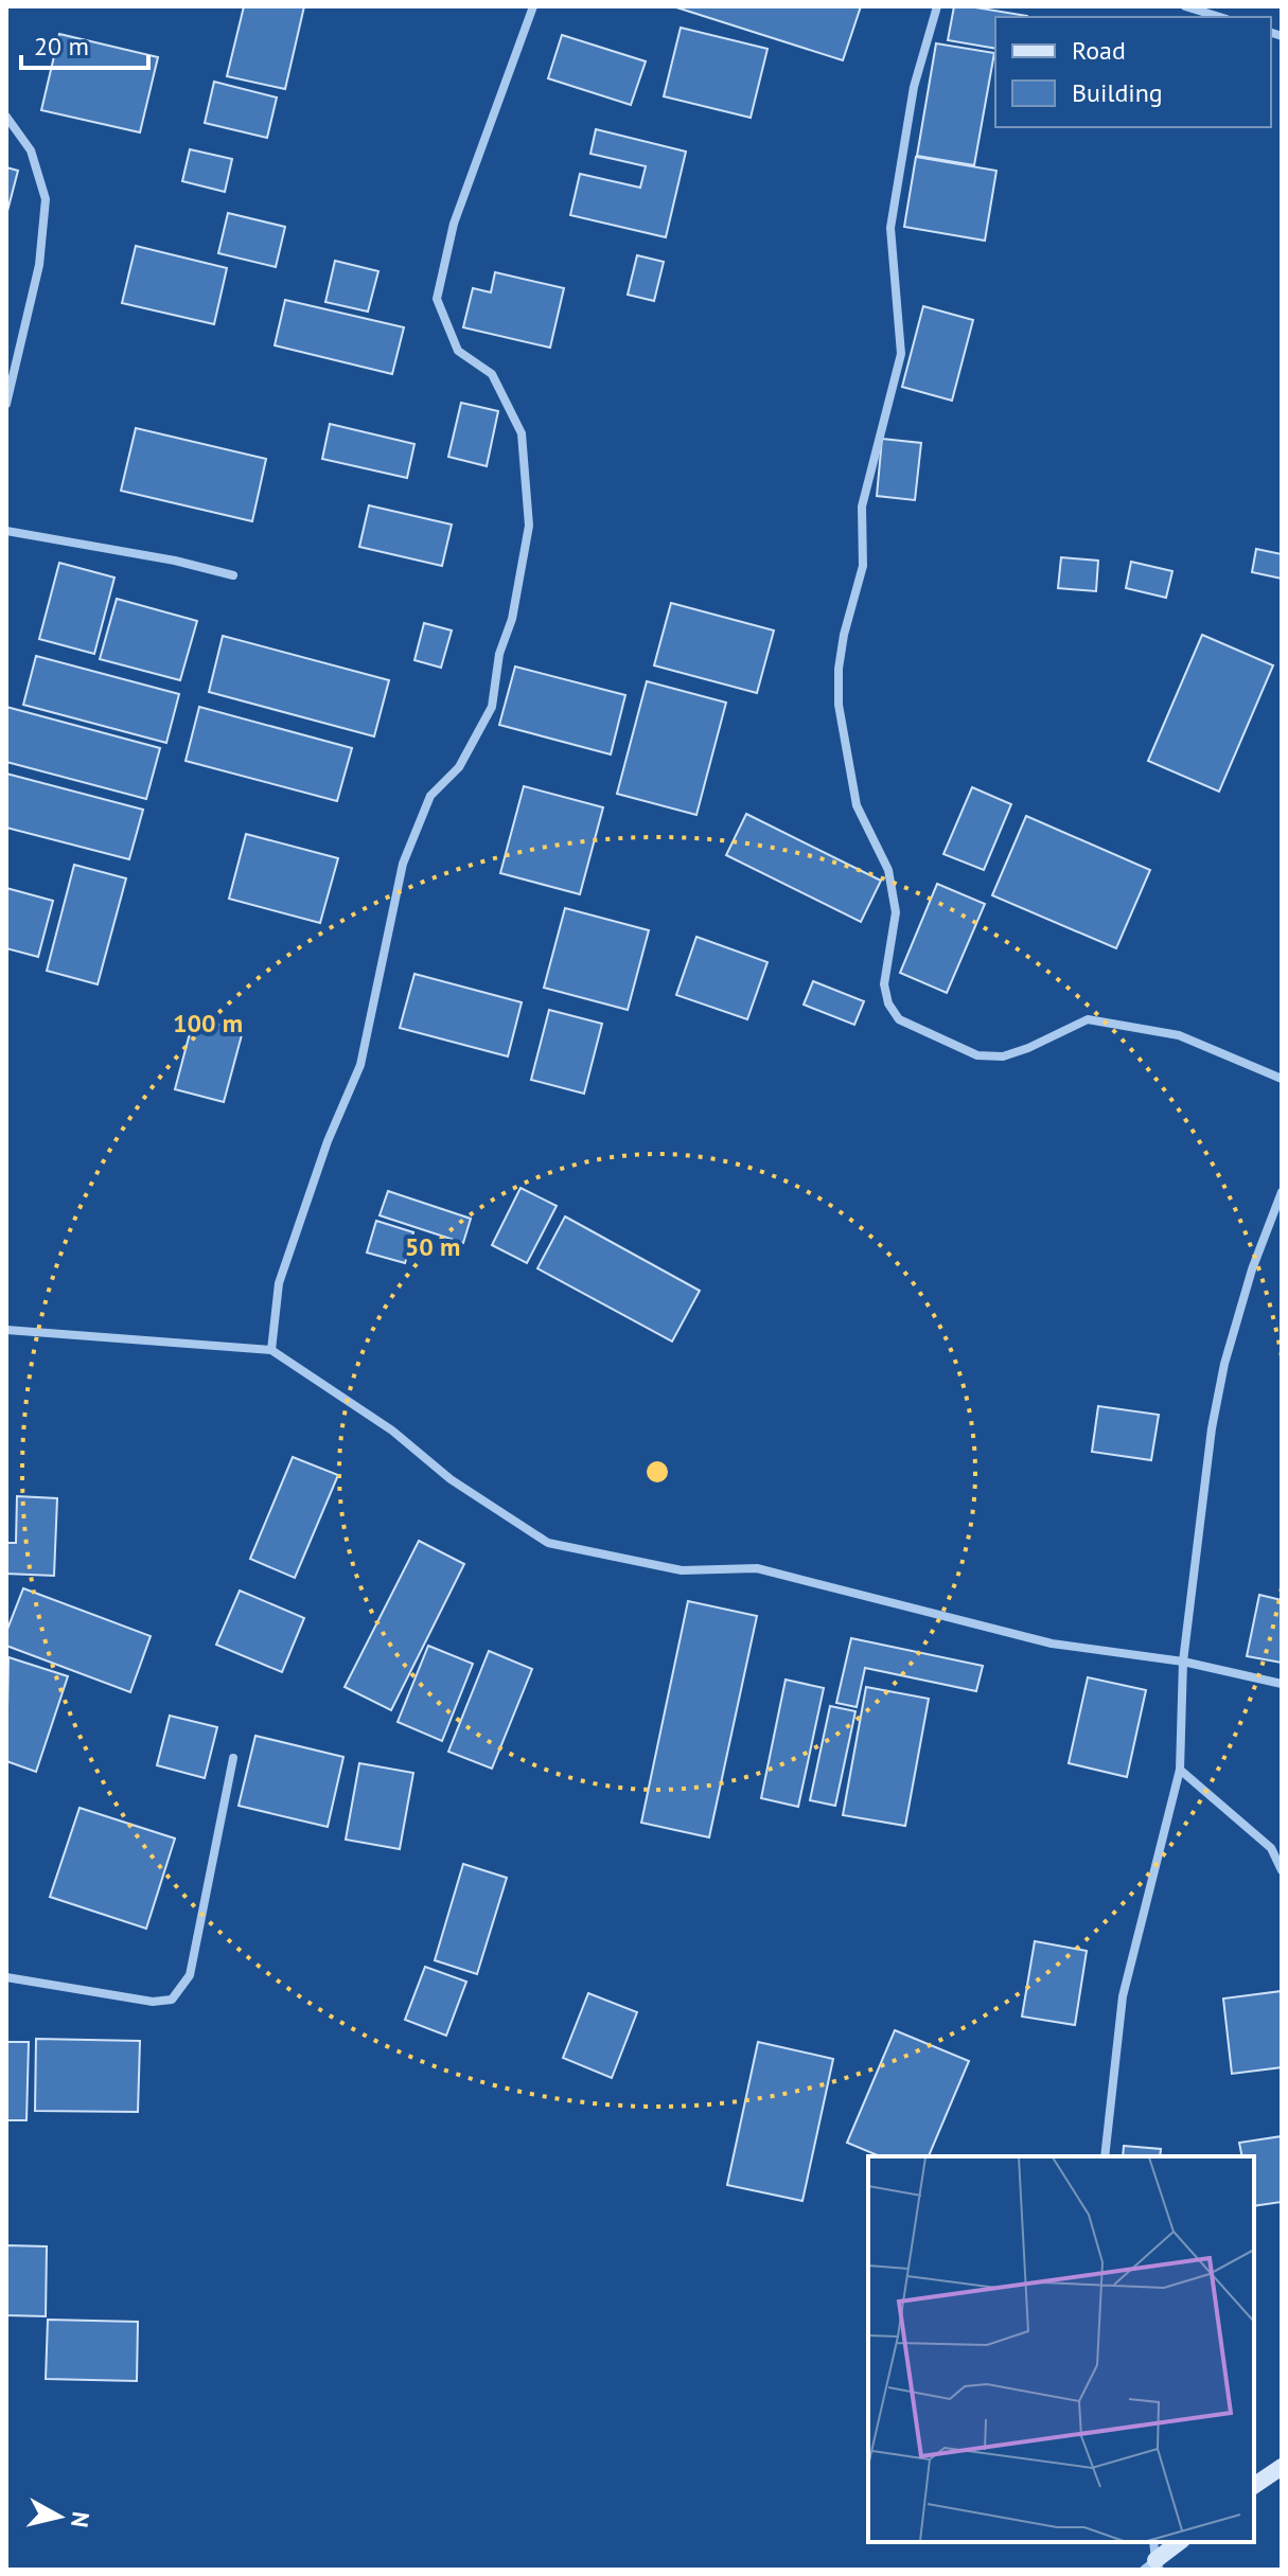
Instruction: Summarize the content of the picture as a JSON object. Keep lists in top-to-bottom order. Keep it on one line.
{"legend":["Road","Building"],"scale_bar":"20 m","north":"right","rings":["100 m","50 m"]}
